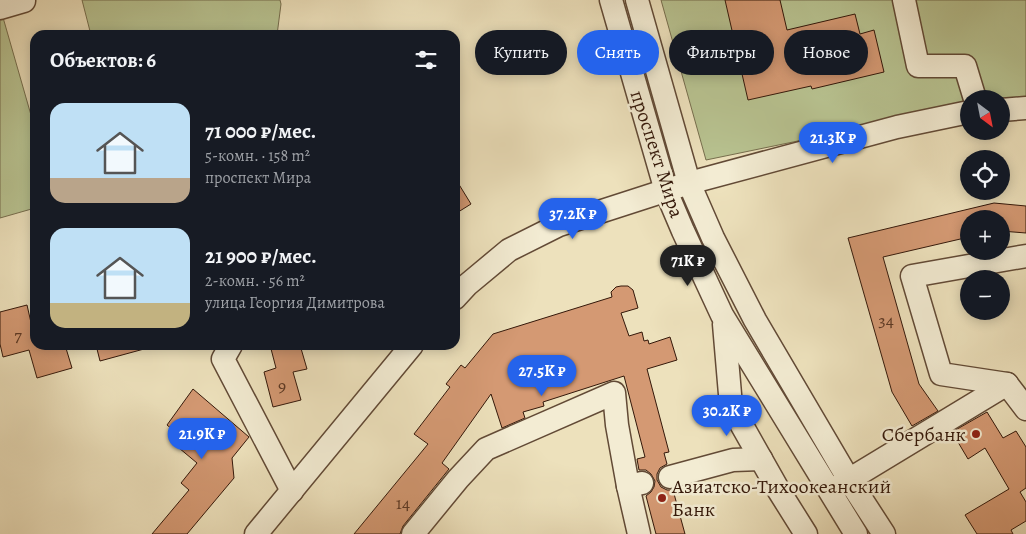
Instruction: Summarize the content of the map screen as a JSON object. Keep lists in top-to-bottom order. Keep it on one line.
{"streets":{"street":["проспект Мира"]},"places":["Сбербанк","Азиатско-Тихоокеанский Банк"],"house_numbers":["34","7","9","14"],"north":"bottom right","page":{"chip":["Купить","Снять","Фильтры","Новое"],"heading":"Объектов: 6","map_buttons":["+","−"],"list":[{"name":"71 000 ₽/мес.","note":"5-комн. · 158 m² · проспект Мира"},{"name":"21 900 ₽/мес.","note":"2-комн. · 56 m² · улица Георгия Димитрова"}],"price":["21.3K ₽","37.2K ₽","71K ₽","27.5K ₽","30.2K ₽","21.9K ₽"]}}
